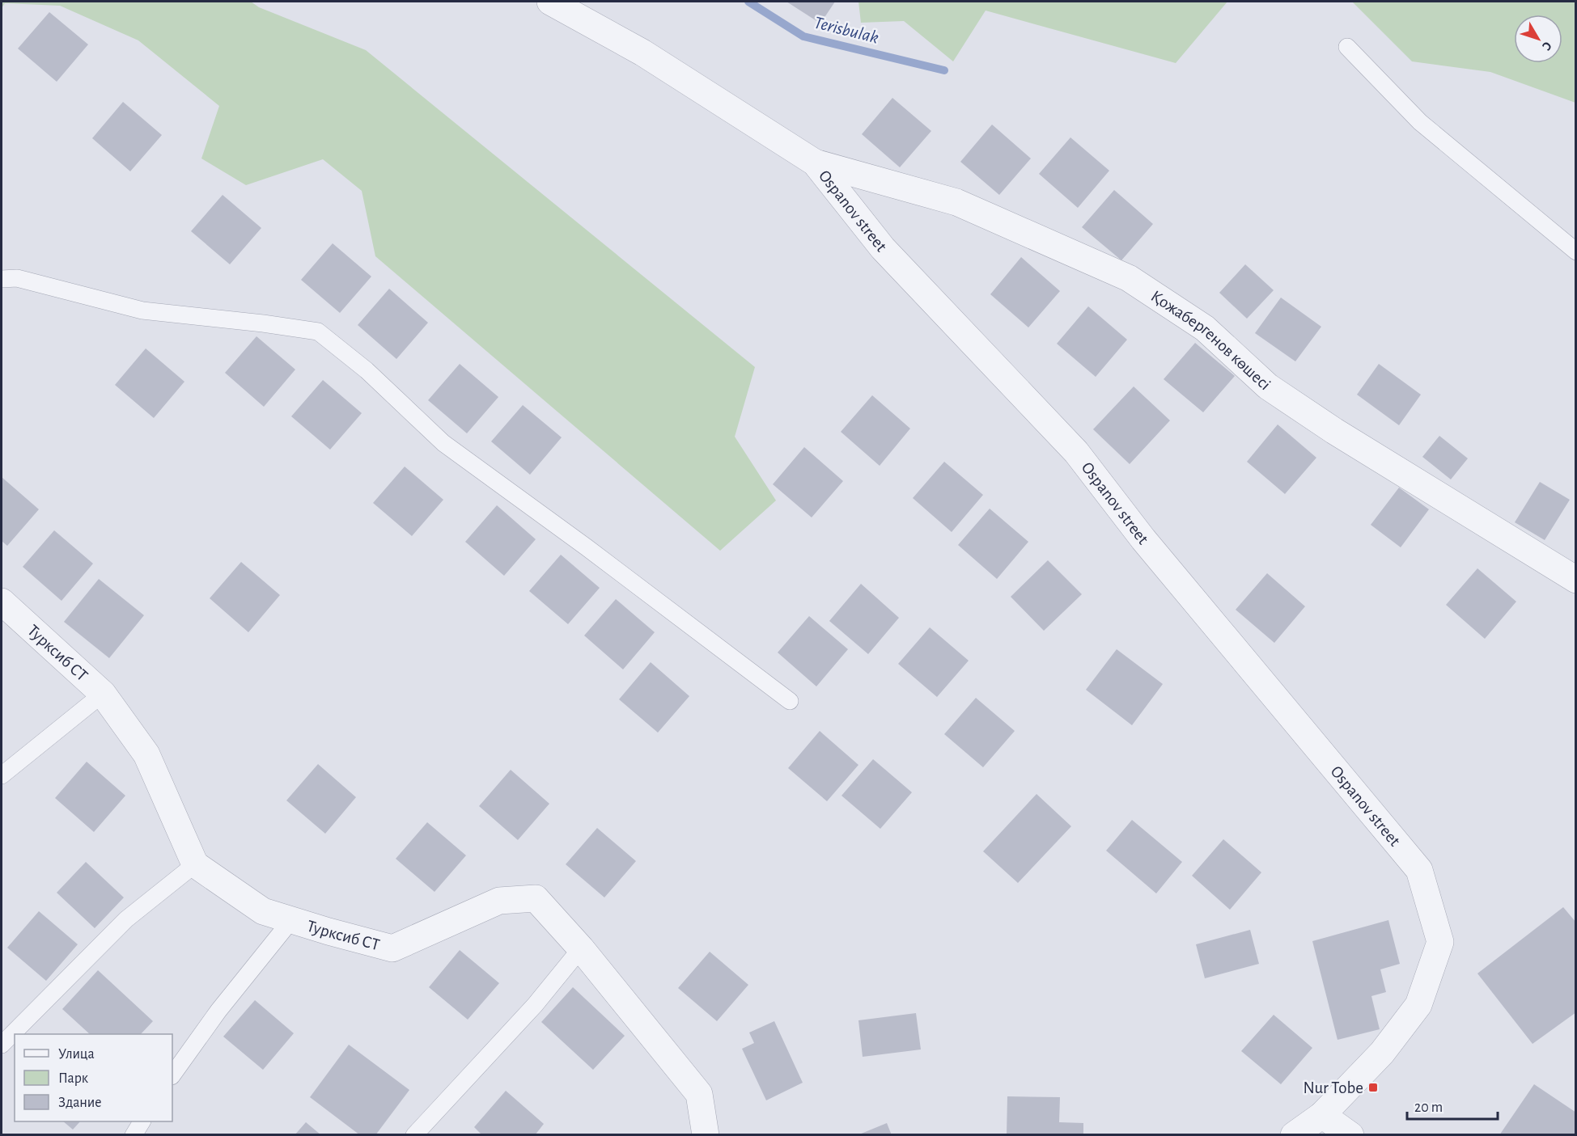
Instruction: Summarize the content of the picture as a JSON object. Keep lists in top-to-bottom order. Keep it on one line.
{"streets":{"street":["Ospanov street","Қожабергенов көшесі","Турксиб СТ"]},"crossings":[["Ospanov street","Қожабергенов көшесі"]],"water":["Terisbulak"],"places":{"transit":["Nur Tobe"]},"legend":["Улица","Парк","Здание"],"scale_bar":"20 m","north":"bottom right"}
